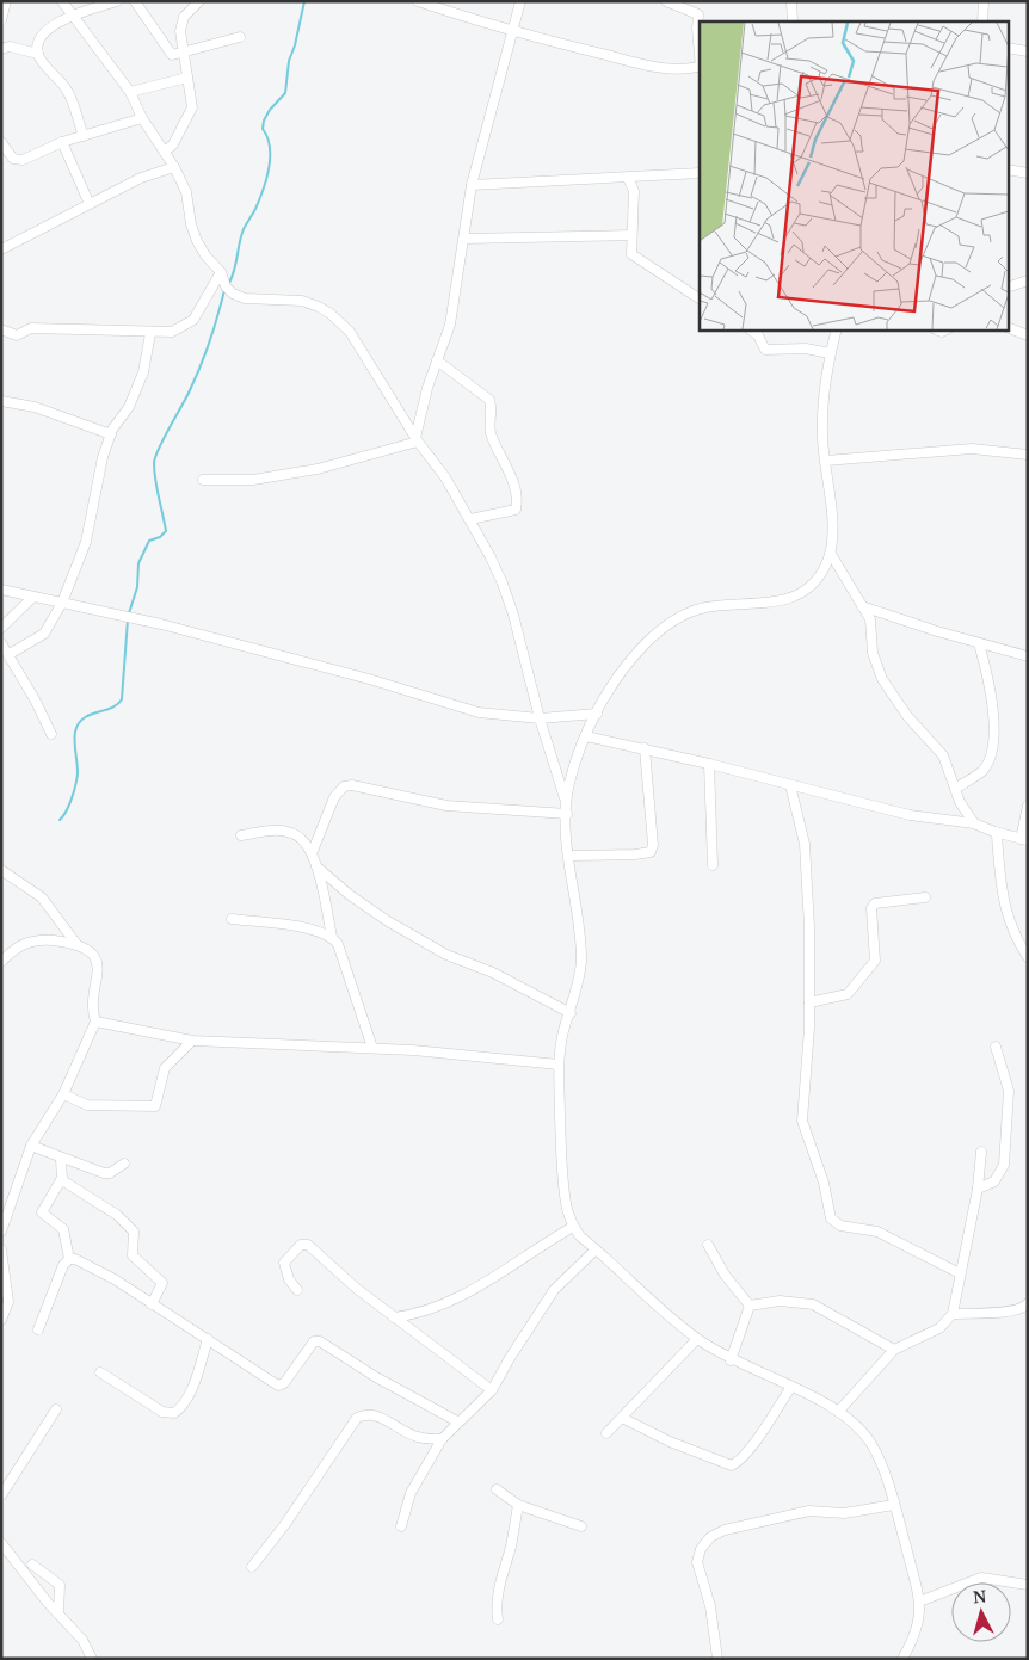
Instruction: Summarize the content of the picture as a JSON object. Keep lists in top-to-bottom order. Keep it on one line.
{"north":"top"}
